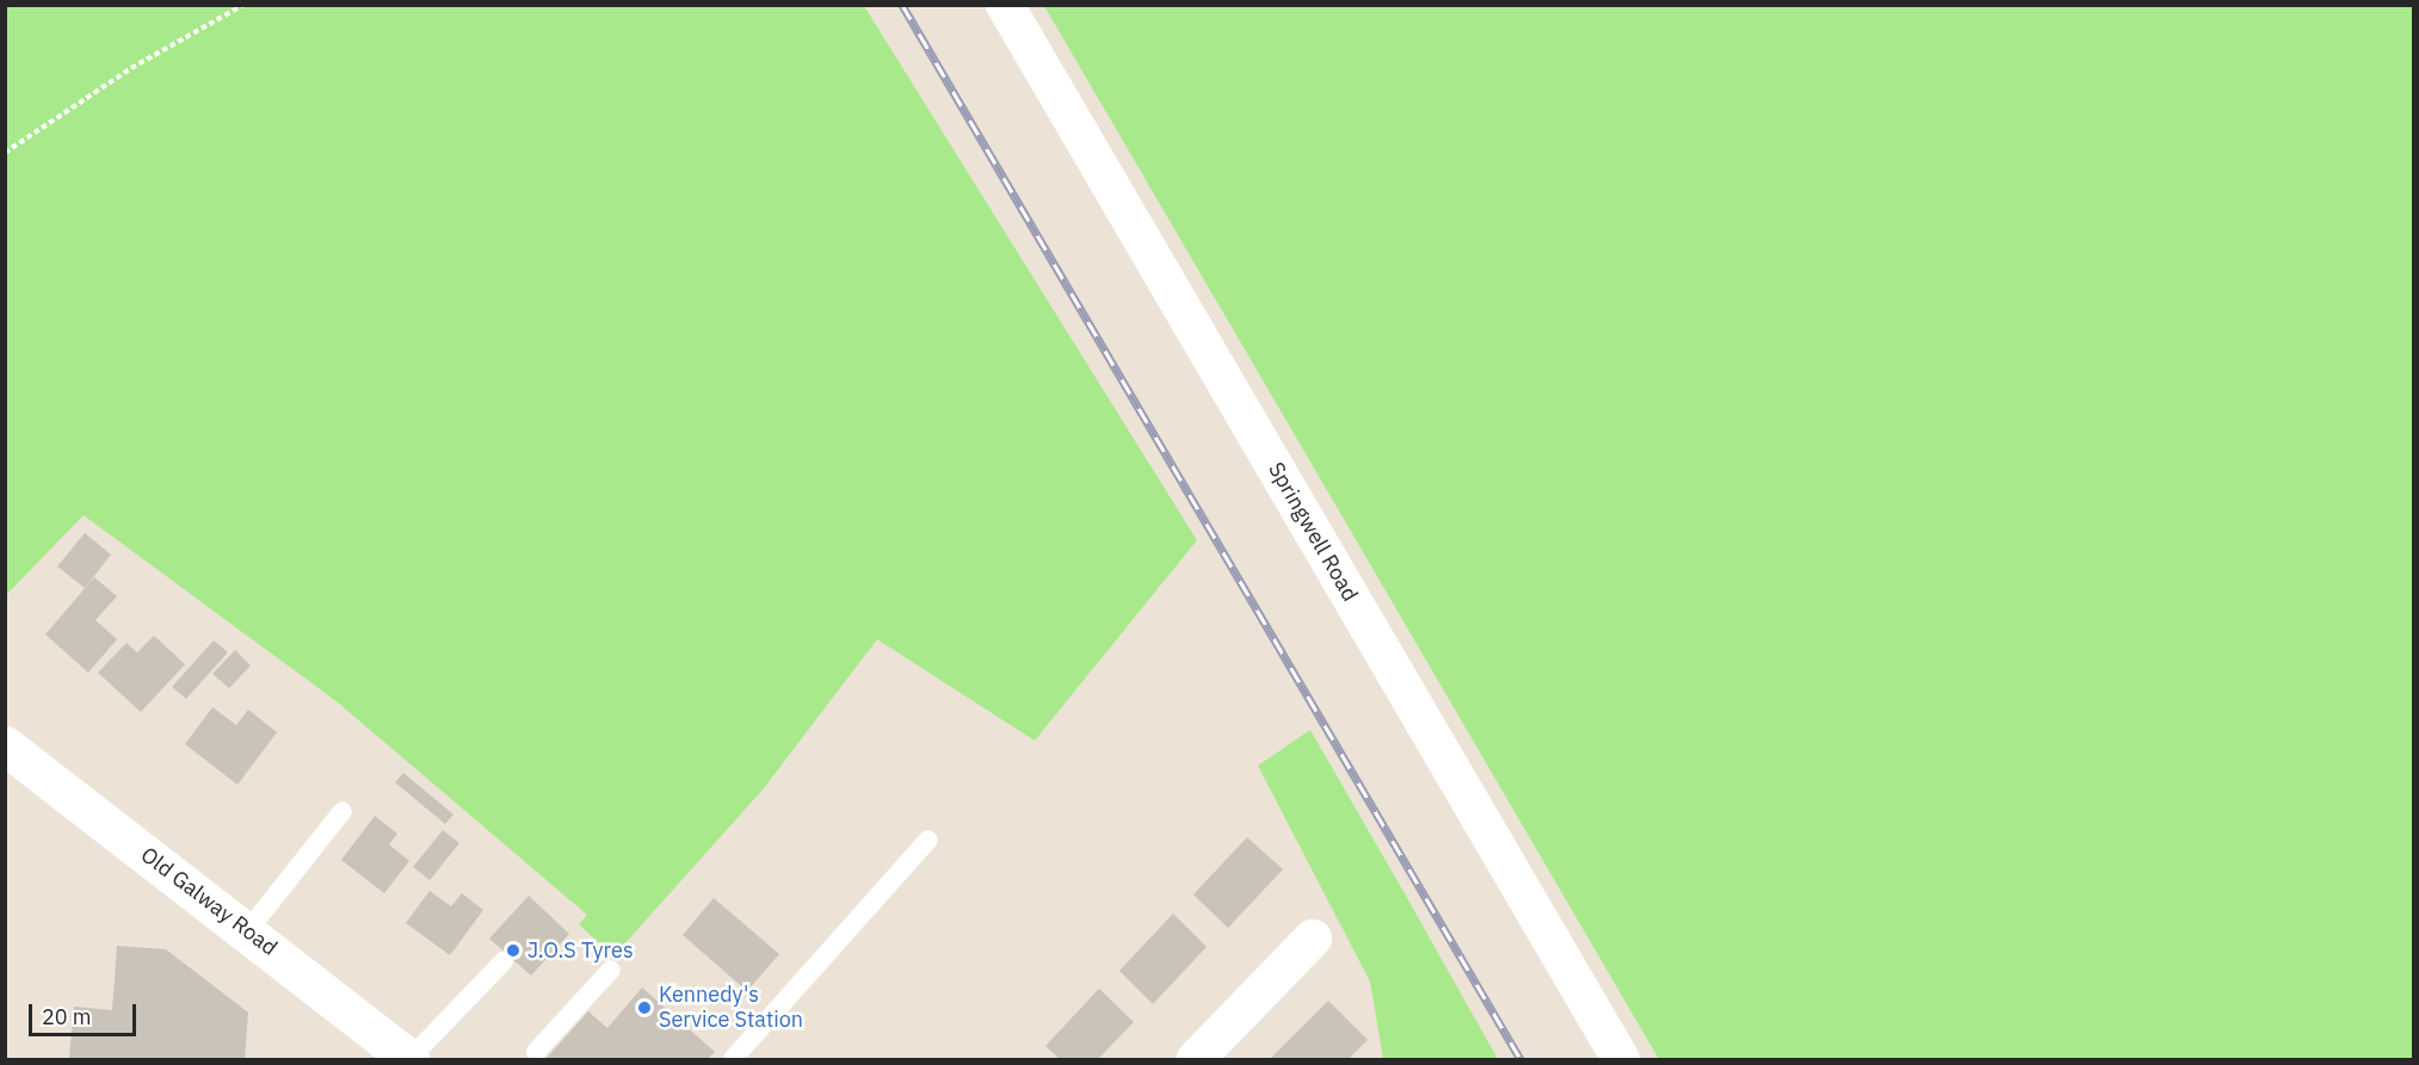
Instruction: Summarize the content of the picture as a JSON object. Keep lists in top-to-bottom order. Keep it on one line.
{"streets":{"main road":["Old Galway Road"],"street":["Springwell Road"]},"places":["J.O.S Tyres","Kennedy's Service Station"],"scale_bar":"20 m"}
